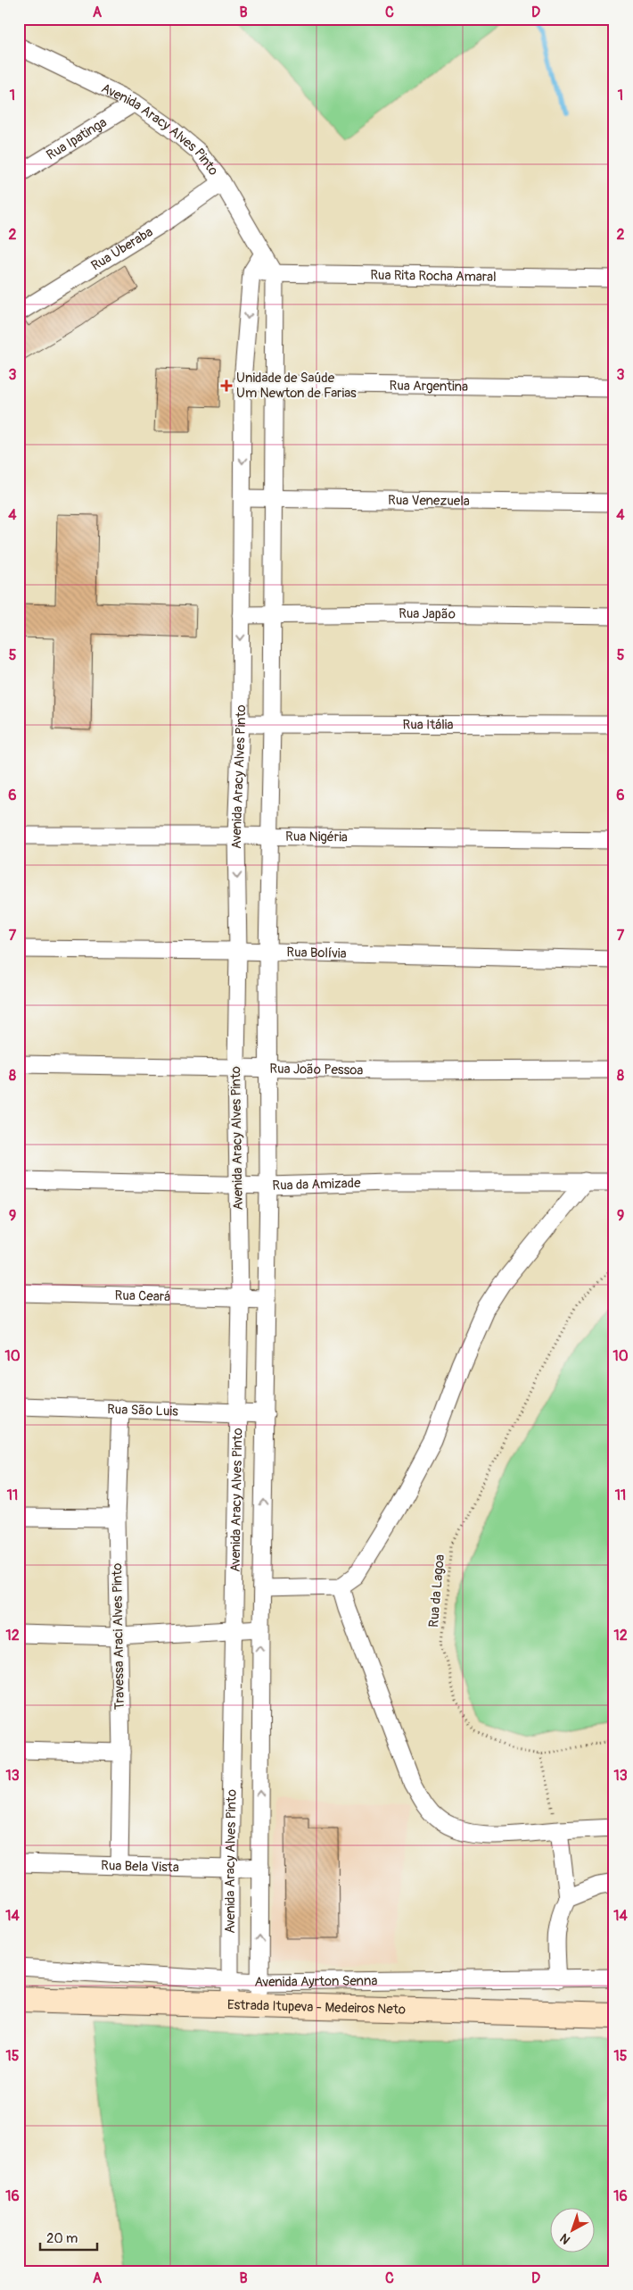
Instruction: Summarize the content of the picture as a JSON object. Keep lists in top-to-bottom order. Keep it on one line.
{"streets":{"main road":["Estrada Itupeva - Medeiros Neto"],"street":["Avenida Aracy Alves Pinto","Rua Ipatinga","Rua Uberaba","Rua Rita Rocha Amaral","Rua Argentina","Rua Venezuela","Rua Japão","Rua Itália","Rua Nigéria","Rua Bolívia","Rua João Pessoa","Rua da Amizade","Rua Ceará","Rua São Luis","Travessa Araci Alves Pinto","Rua Bela Vista","Avenida Ayrton Senna"],"path":["Rua da Lagoa"]},"crossings":[["Avenida Aracy Alves Pinto","Rua Ipatinga"],["Avenida Aracy Alves Pinto","Rua Uberaba"],["Avenida Aracy Alves Pinto","Rua Rita Rocha Amaral"],["Avenida Aracy Alves Pinto","Rua Argentina"],["Avenida Aracy Alves Pinto","Rua Venezuela"],["Avenida Aracy Alves Pinto","Rua Japão"],["Avenida Aracy Alves Pinto","Rua Itália"],["Avenida Aracy Alves Pinto","Rua Nigéria"],["Avenida Aracy Alves Pinto","Rua Bolívia"],["Avenida Aracy Alves Pinto","Rua João Pessoa"],["Avenida Aracy Alves Pinto","Rua da Amizade"],["Avenida Aracy Alves Pinto","Rua Ceará"],["Avenida Aracy Alves Pinto","Rua São Luis"],["Avenida Aracy Alves Pinto","Rua Bela Vista"],["Avenida Aracy Alves Pinto","Avenida Ayrton Senna"],["Avenida Aracy Alves Pinto","Estrada Itupeva - Medeiros Neto"],["Rua São Luis","Travessa Araci Alves Pinto"],["Travessa Araci Alves Pinto","Rua Bela Vista"],["Avenida Ayrton Senna","Estrada Itupeva - Medeiros Neto"]],"places":{"health":["Unidade de Saúde Um Newton de Farias"]},"scale_bar":"20 m","north":"bottom left","grid":{"columns":["A","B","C","D"],"rows":["1","2","3","4","5","6","7","8","9","10","11","12","13","14","15","16"]}}
